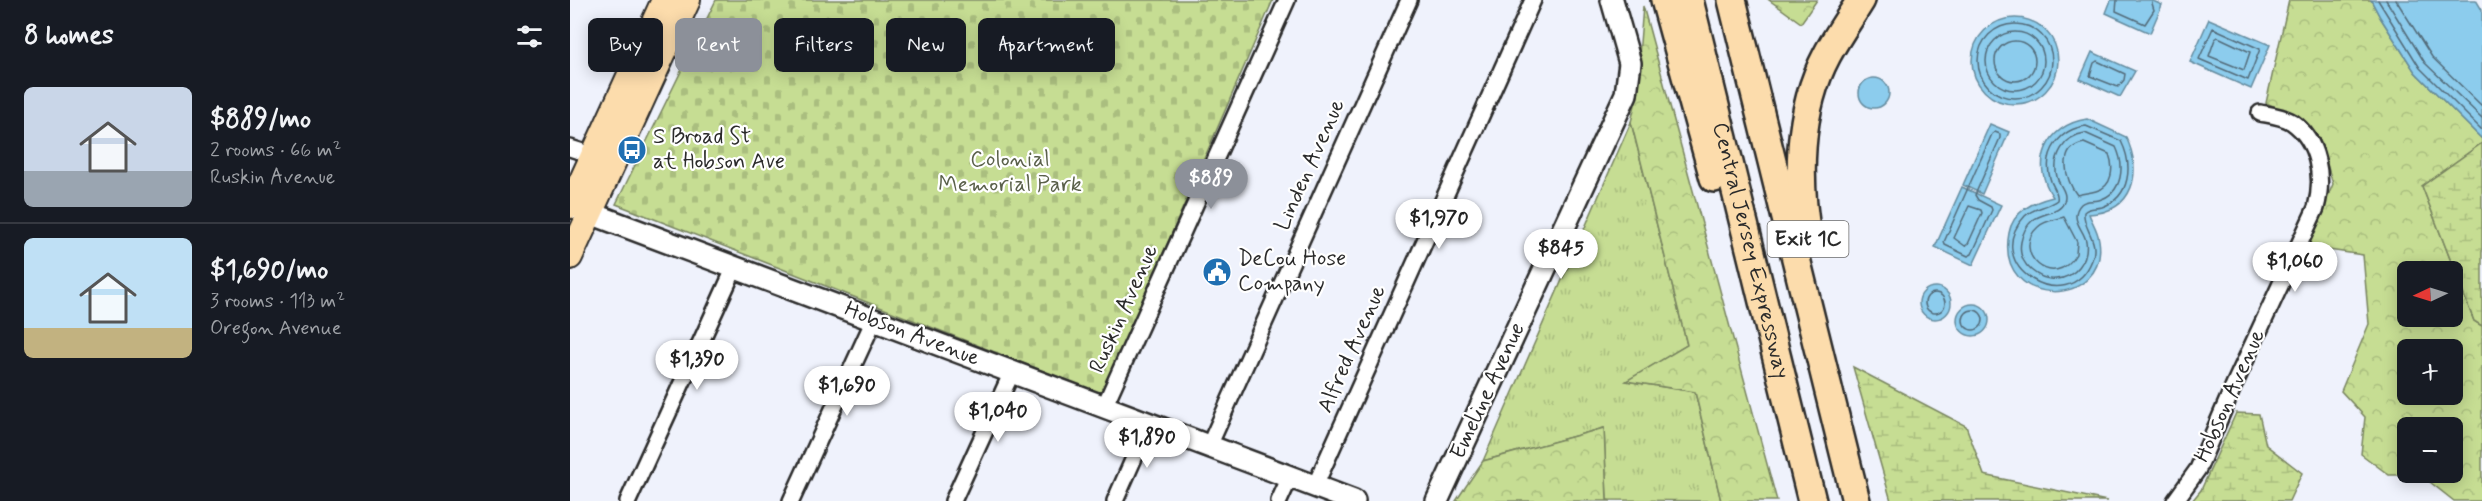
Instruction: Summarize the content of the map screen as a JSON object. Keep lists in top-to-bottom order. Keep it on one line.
{"streets":{"highway":["Exit 1C","Central Jersey Expressway"],"street":["Linden Avenue","Ruskin Avenue","Hobson Avenue","Alfred Avenue","Emeline Avenue"]},"crossings":[["Linden Avenue","Hobson Avenue"],["Exit 1C","Central Jersey Expressway"],["Ruskin Avenue","Hobson Avenue"],["Hobson Avenue","Alfred Avenue"]],"parks":["Colonial Memorial Park"],"places":{"bus stop":["S Broad St at Hobson Ave"],"public building":["DeCou Hose Company"]},"north":"left","page":{"heading":"8 homes","chip":["Buy","Rent","Filters","New","Apartment"],"list":[{"name":"$889/mo","note":"2 rooms · 66 m² · Ruskin Avenue"},{"name":"$1,690/mo","note":"3 rooms · 113 m² · Oregon Avenue"}],"price":["$889","$1,970","$845","$1,060","$1,390","$1,690","$1,040","$1,890"],"map_buttons":["+","−"]}}
